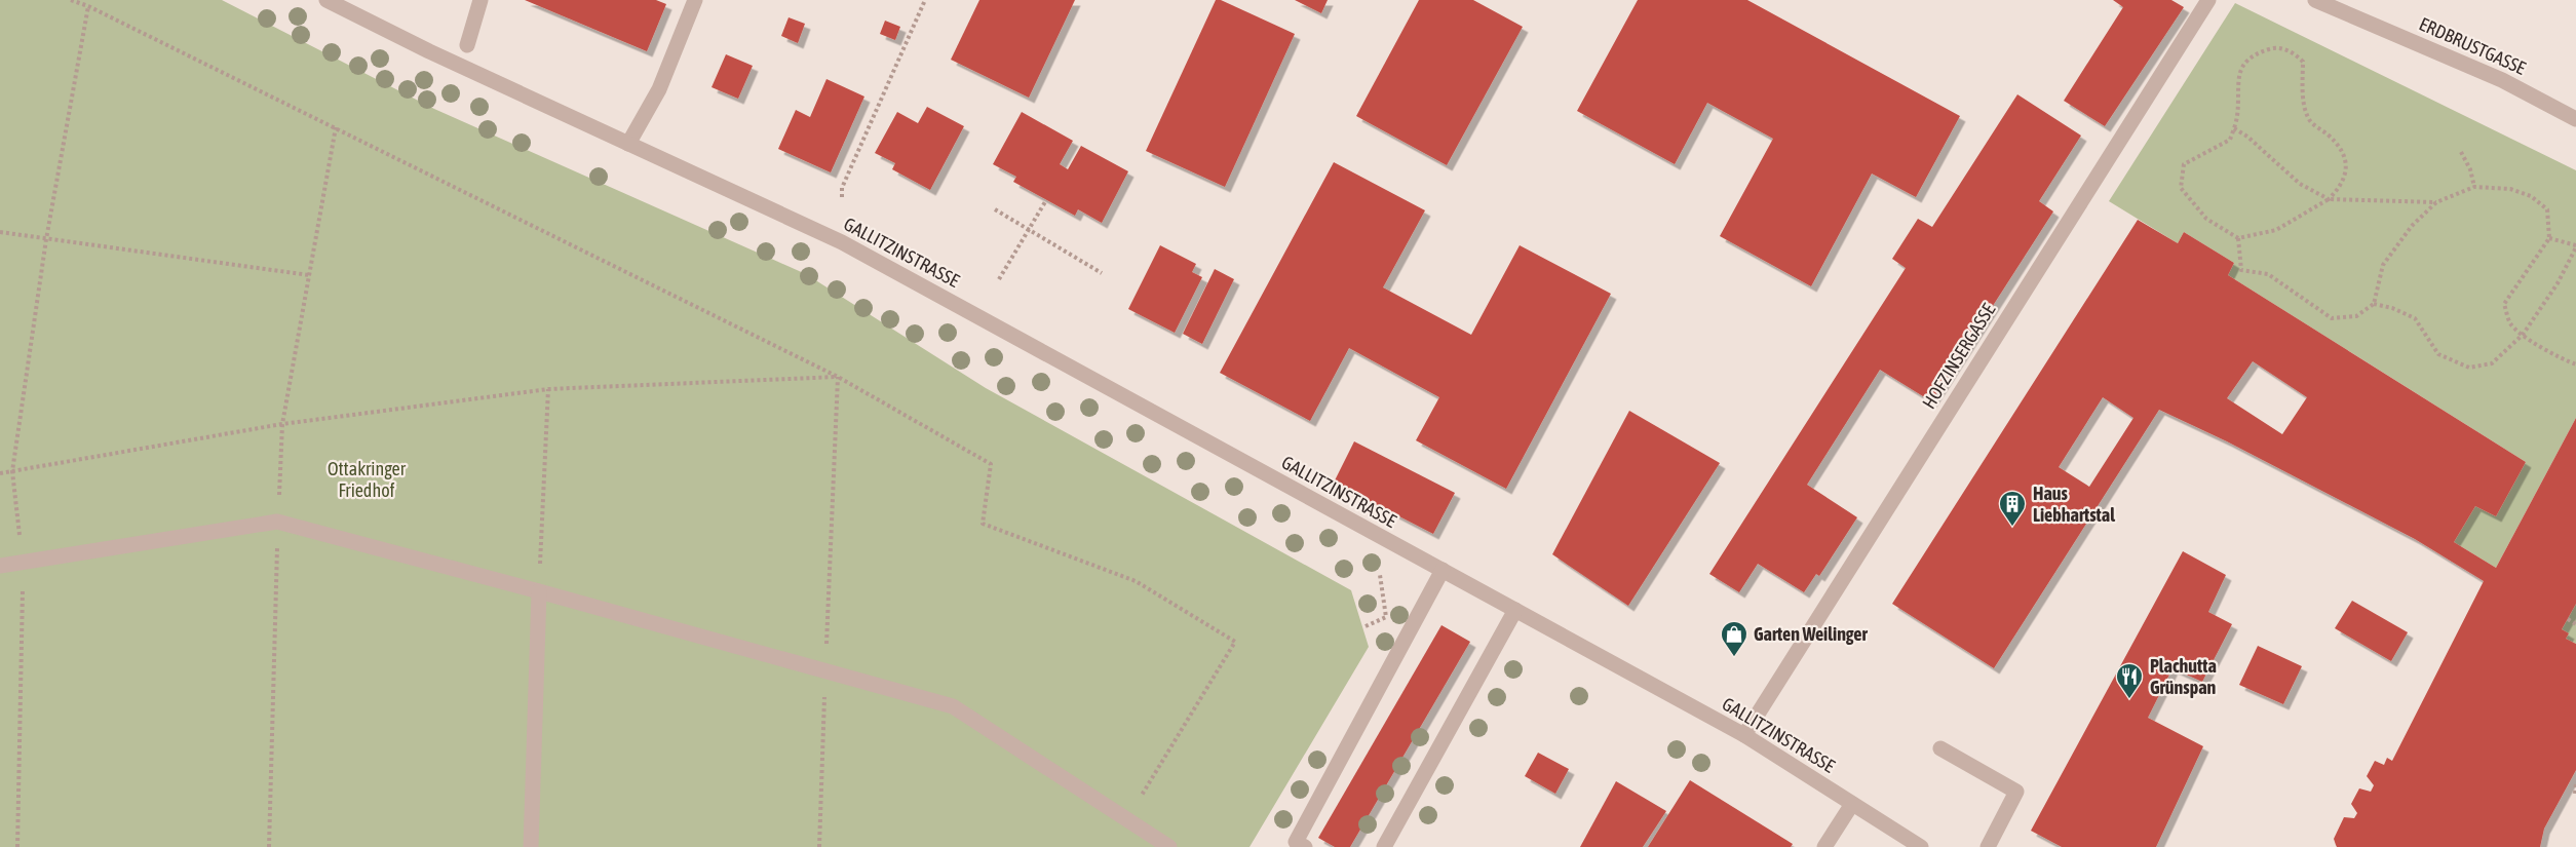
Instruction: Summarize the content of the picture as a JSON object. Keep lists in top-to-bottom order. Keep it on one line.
{"streets":{"street":["ERDBRUSTGASSE","GALLITZINSTRASSE","HOFZINSERGASSE"]},"crossings":[["GALLITZINSTRASSE","HOFZINSERGASSE"]],"parks":["Ottakringer Friedhof"],"places":{"building":["Haus Liebhartstal"],"shop":["Garten Weilinger"],"restaurant":["Plachutta Grünspan"]}}
